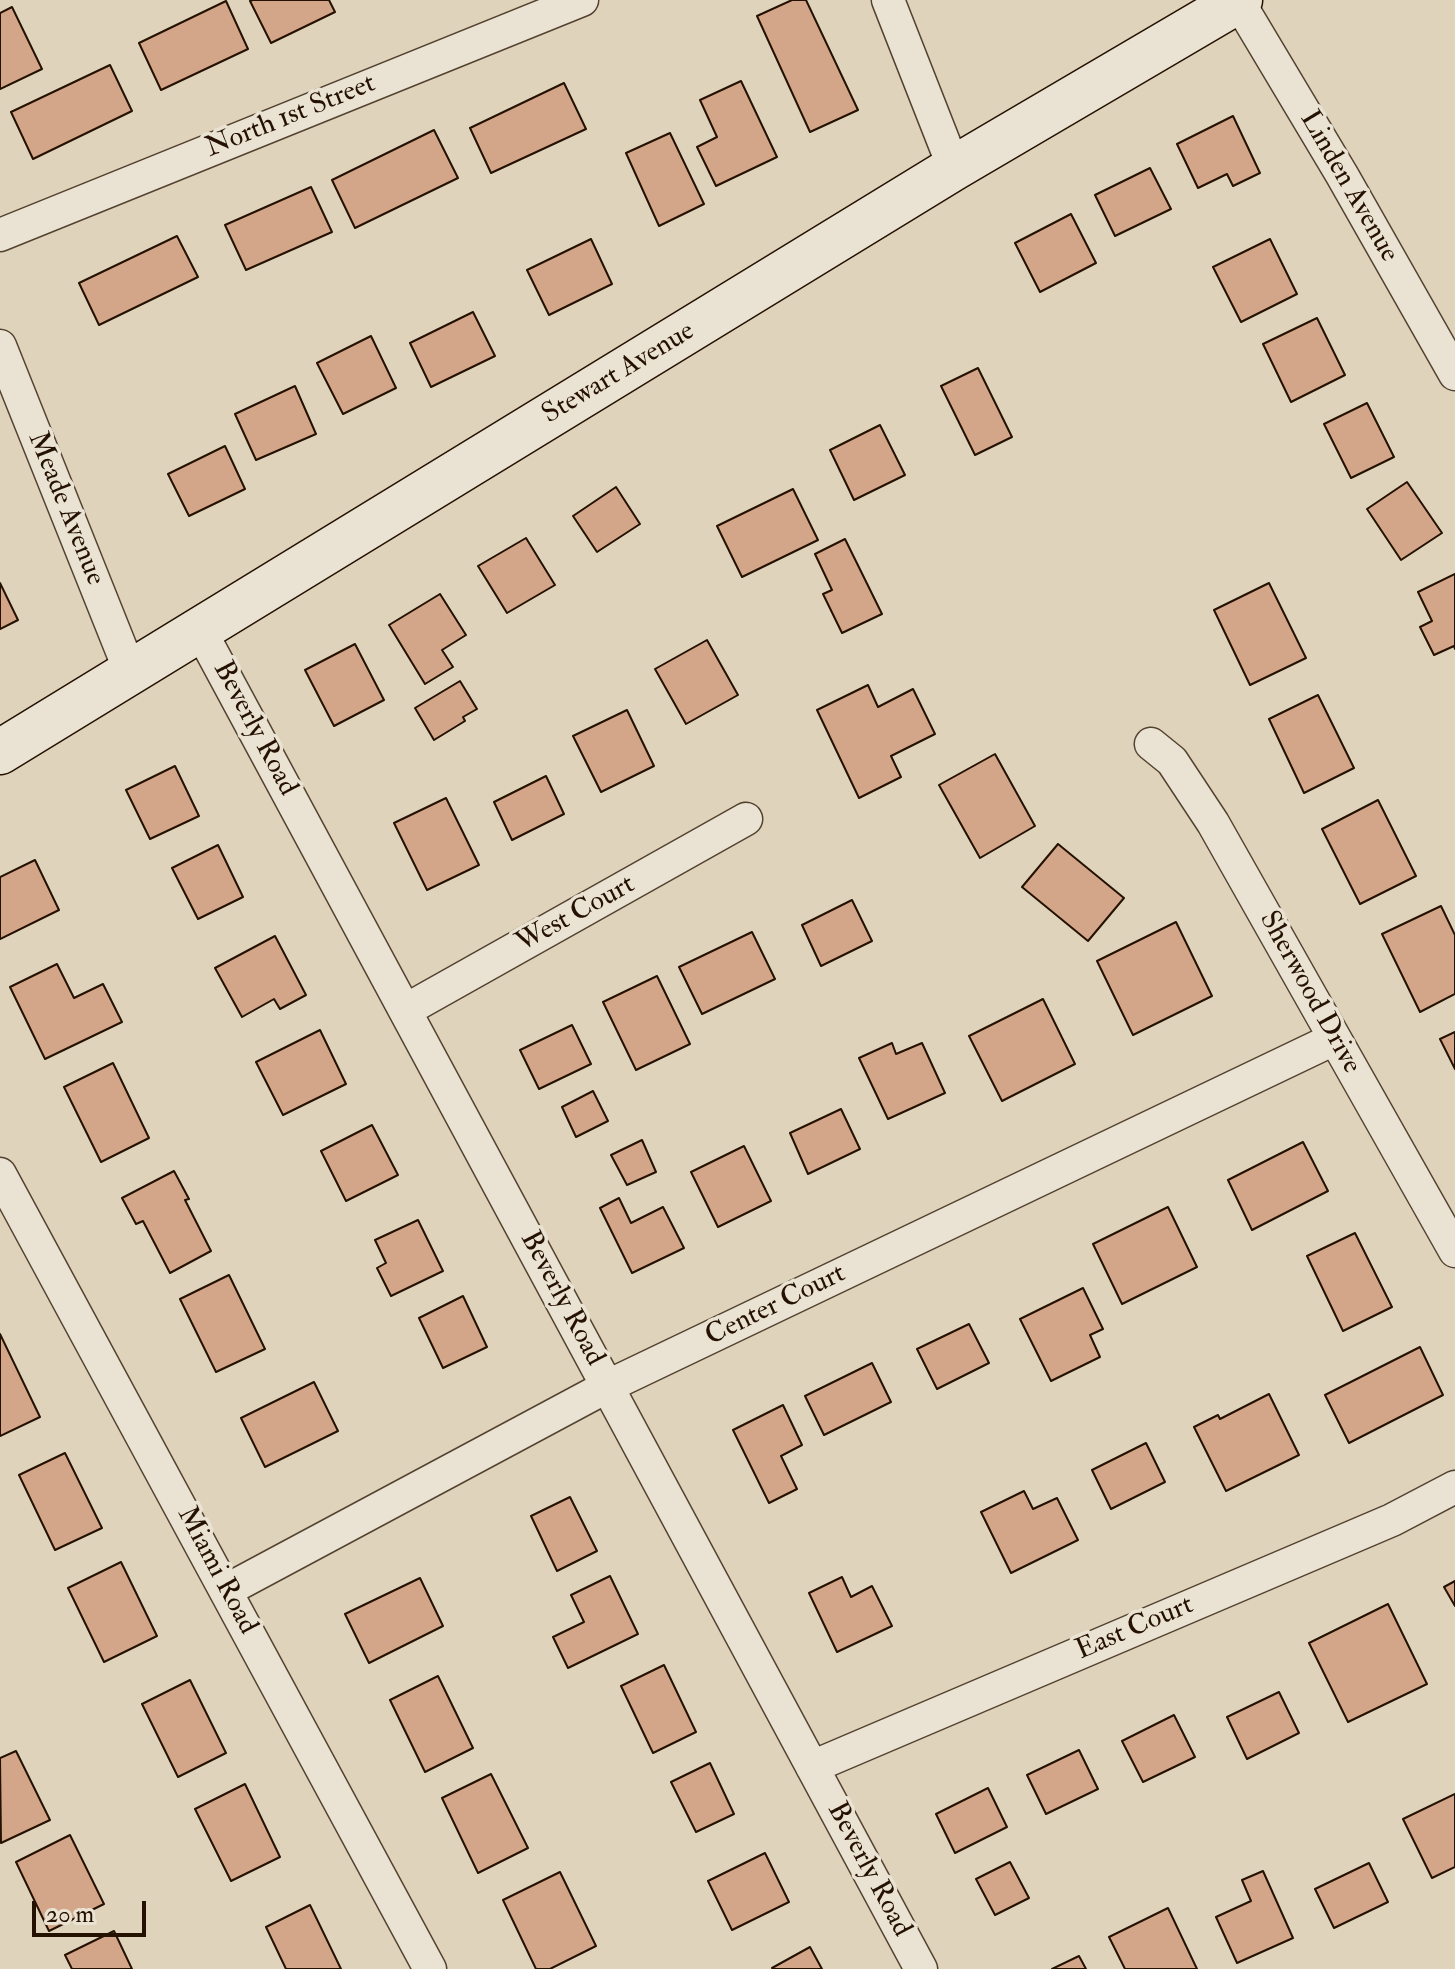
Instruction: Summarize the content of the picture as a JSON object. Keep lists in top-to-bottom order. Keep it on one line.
{"streets":{"main road":["Stewart Avenue"],"street":["North 1st Street","Linden Avenue","Meade Avenue","Beverly Road","West Court","Sherwood Drive","Center Court","Miami Road","East Court"]},"crossings":[["Linden Avenue","Stewart Avenue"],["Stewart Avenue","Meade Avenue"],["Stewart Avenue","Beverly Road"],["Beverly Road","West Court"],["Beverly Road","Center Court"],["Beverly Road","East Court"],["Sherwood Drive","Center Court"],["Center Court","Miami Road"]],"scale_bar":"20 m"}
